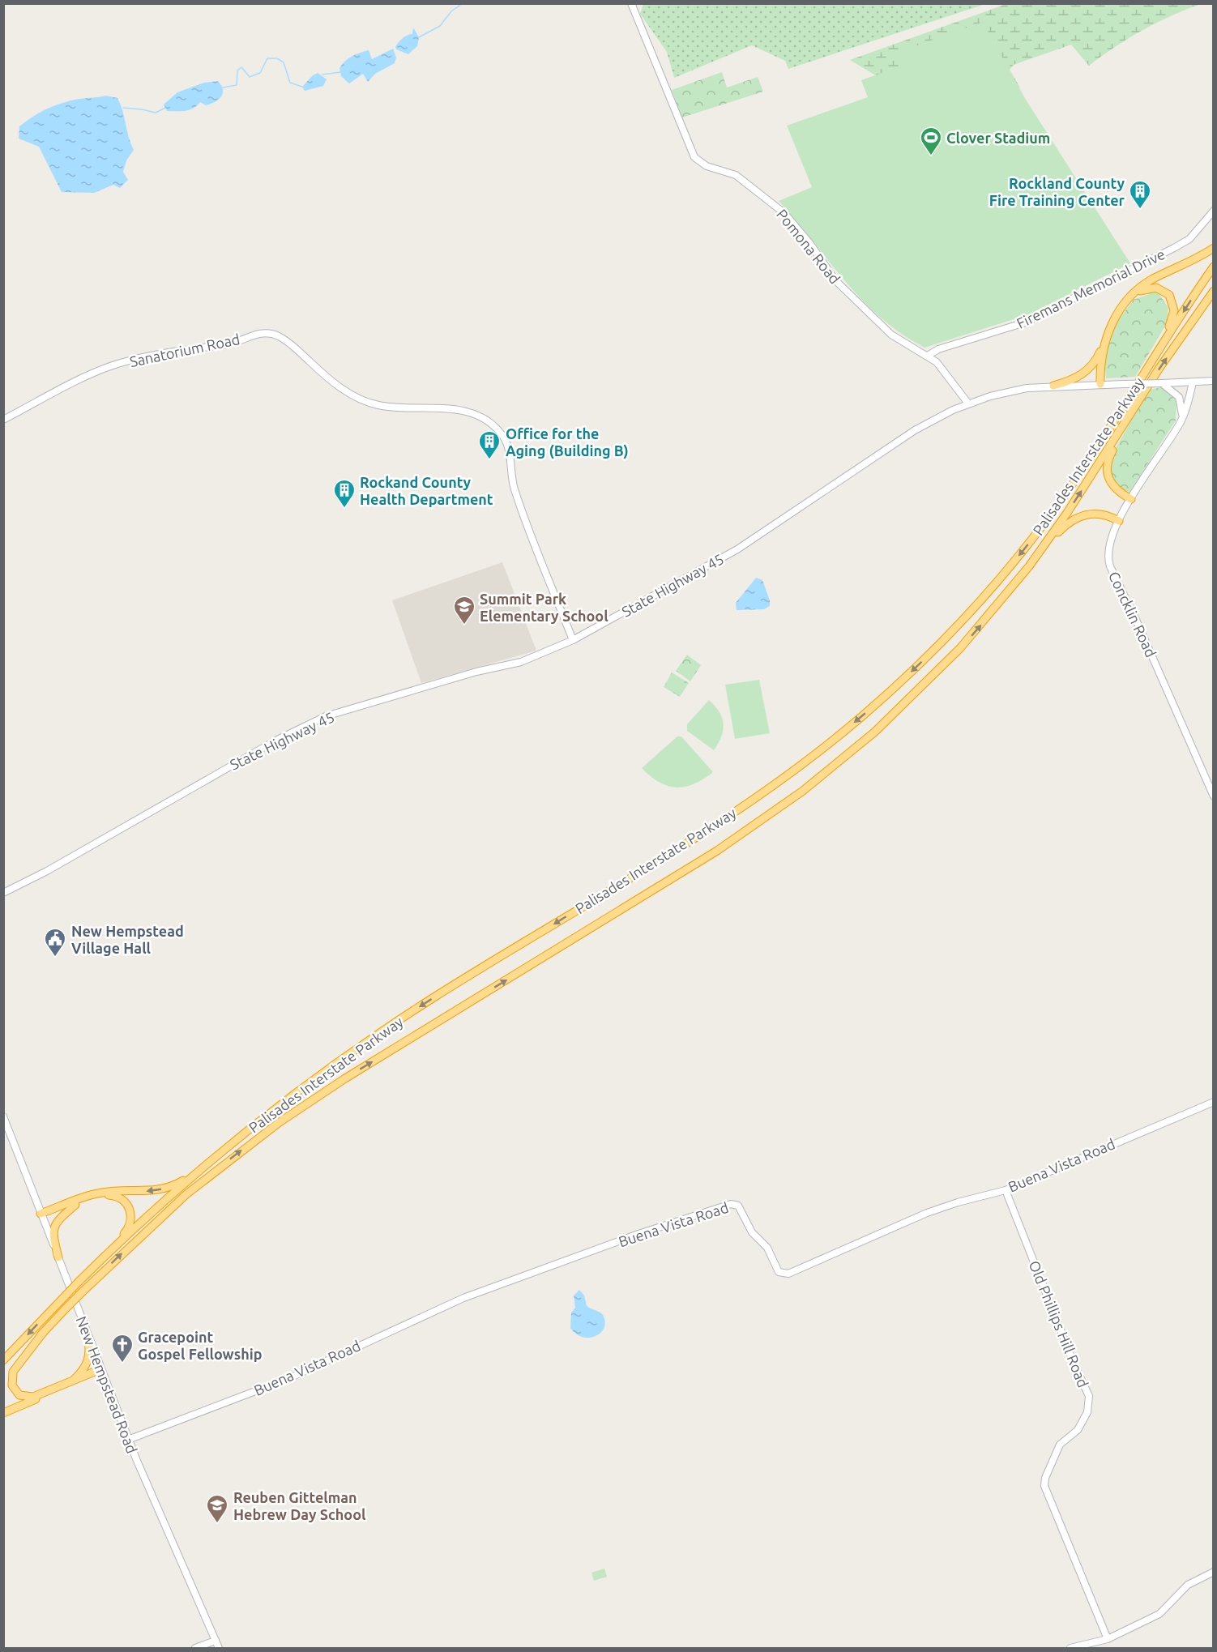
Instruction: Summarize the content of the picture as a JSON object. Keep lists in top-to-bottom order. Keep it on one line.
{"streets":{"highway":["Palisades Interstate Parkway"],"street":["Pomona Road","Firemans Memorial Drive","Sanatorium Road","State Highway 45","Concklin Road","Buena Vista Road","Old Phillips Hill Road","New Hempstead Road"]},"crossings":[["Pomona Road","Firemans Memorial Drive"],["Pomona Road","State Highway 45"],["Sanatorium Road","State Highway 45"],["State Highway 45","Concklin Road"],["Buena Vista Road","Old Phillips Hill Road"],["Buena Vista Road","New Hempstead Road"]],"places":{"sports":["Clover Stadium"],"building":["Rockland County Fire Training Center","Office for the Aging (Building B)","Rockand County Health Department"],"school or university":["Summit Park Elementary School","Reuben Gittelman Hebrew Day School"],"public building":["New Hempstead Village Hall"],"church":["Gracepoint Gospel Fellowship"]}}
